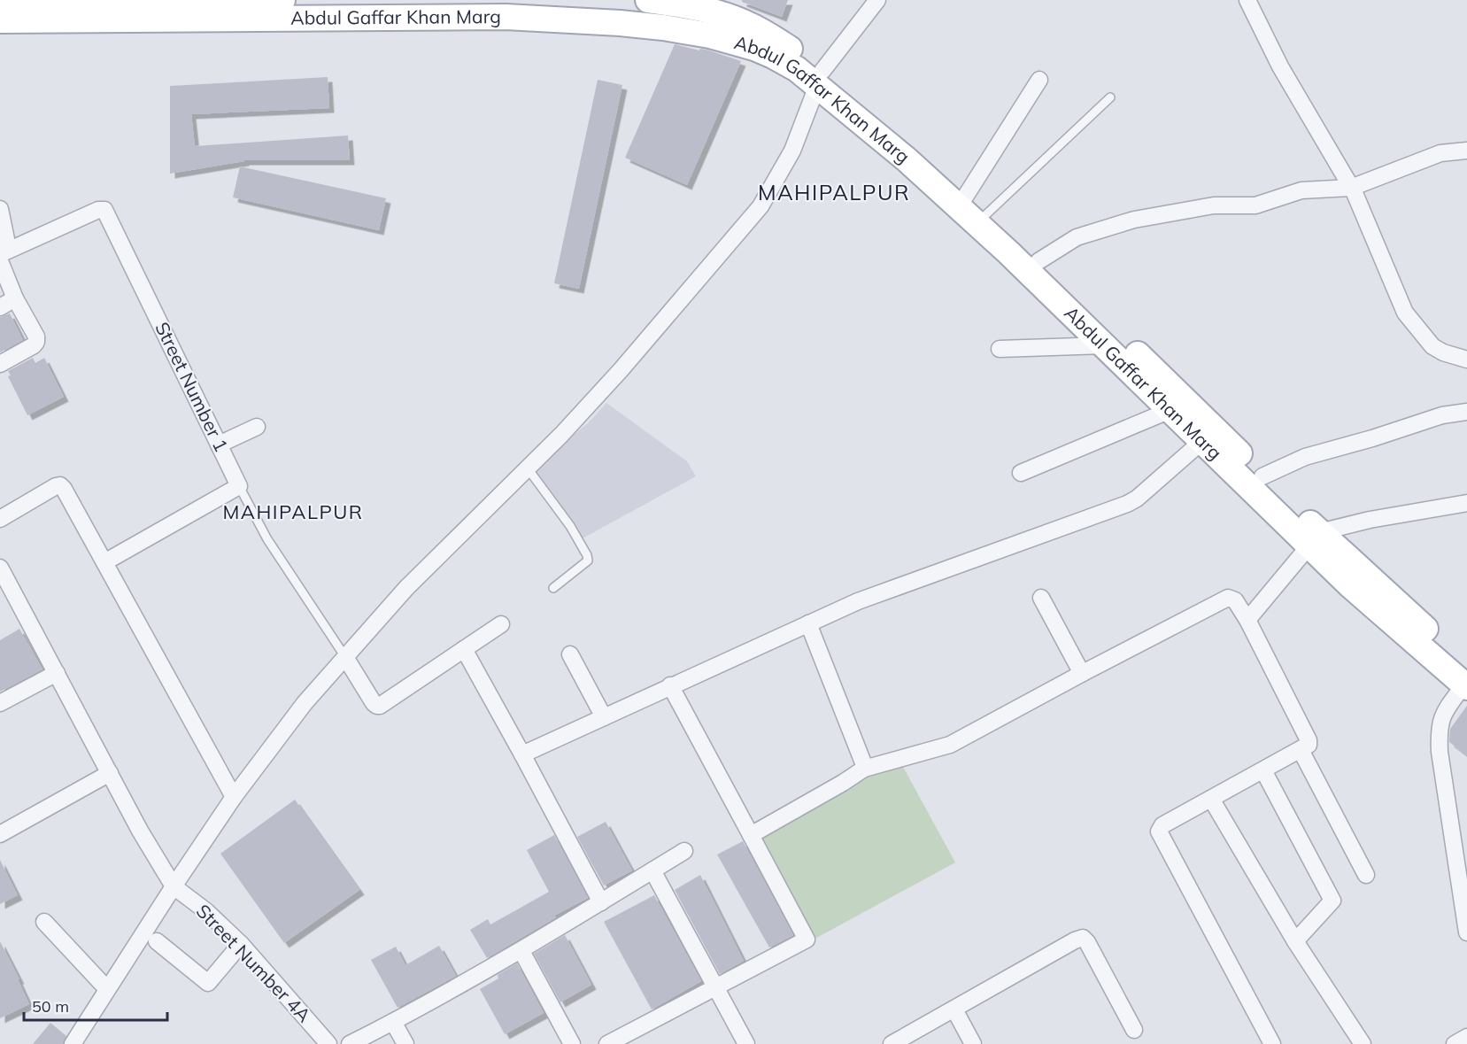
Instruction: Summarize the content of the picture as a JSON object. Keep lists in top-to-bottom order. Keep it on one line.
{"streets":{"main road":["Abdul Gaffar Khan Marg"],"street":["Street Number 1","Street Number 4A"]},"districts":["MAHIPALPUR","MAHIPALPUR"],"scale_bar":"50 m"}
